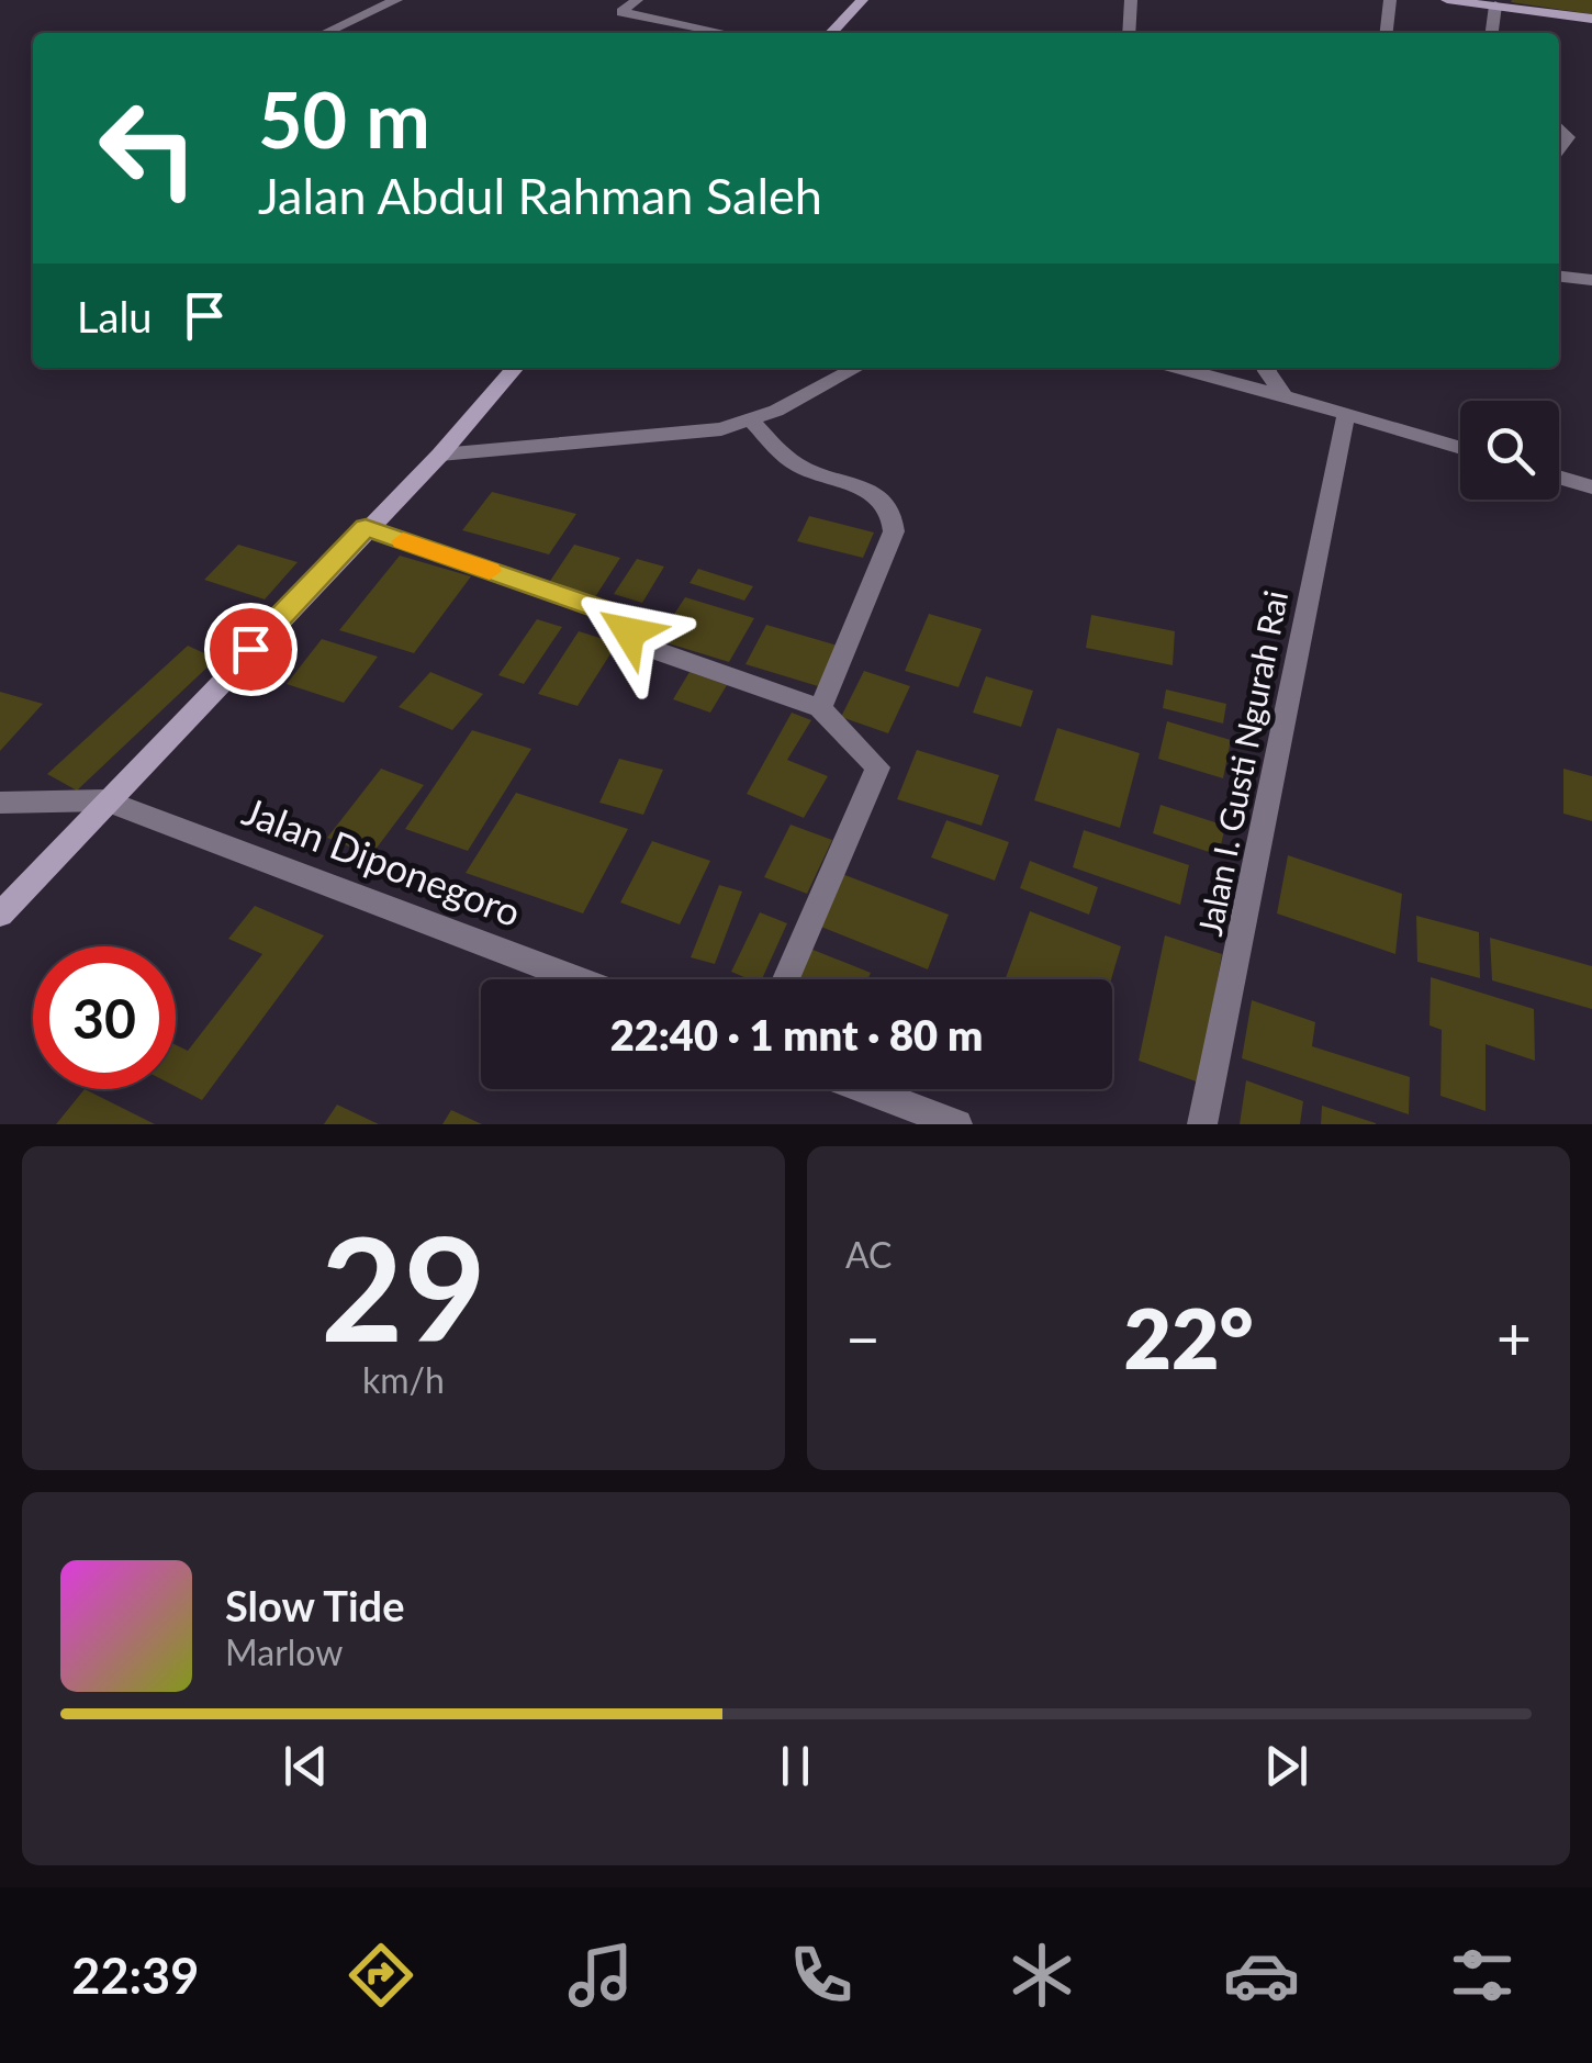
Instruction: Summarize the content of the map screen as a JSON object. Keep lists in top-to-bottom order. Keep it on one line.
{"streets":{"street":["Jalan I. Gusti Ngurah Rai","Jalan Diponegoro"]},"page":{"turn":["50 m","Jalan Abdul Rahman Saleh"],"then":"Lalu","limit":"30","trip":"22:40 · 1 mnt · 80 m","tile":[["29","km/h"],"AC"],"heat":["−","22°","+"],"song":["Slow Tide","Marlow"],"tabs":"22:39"}}
